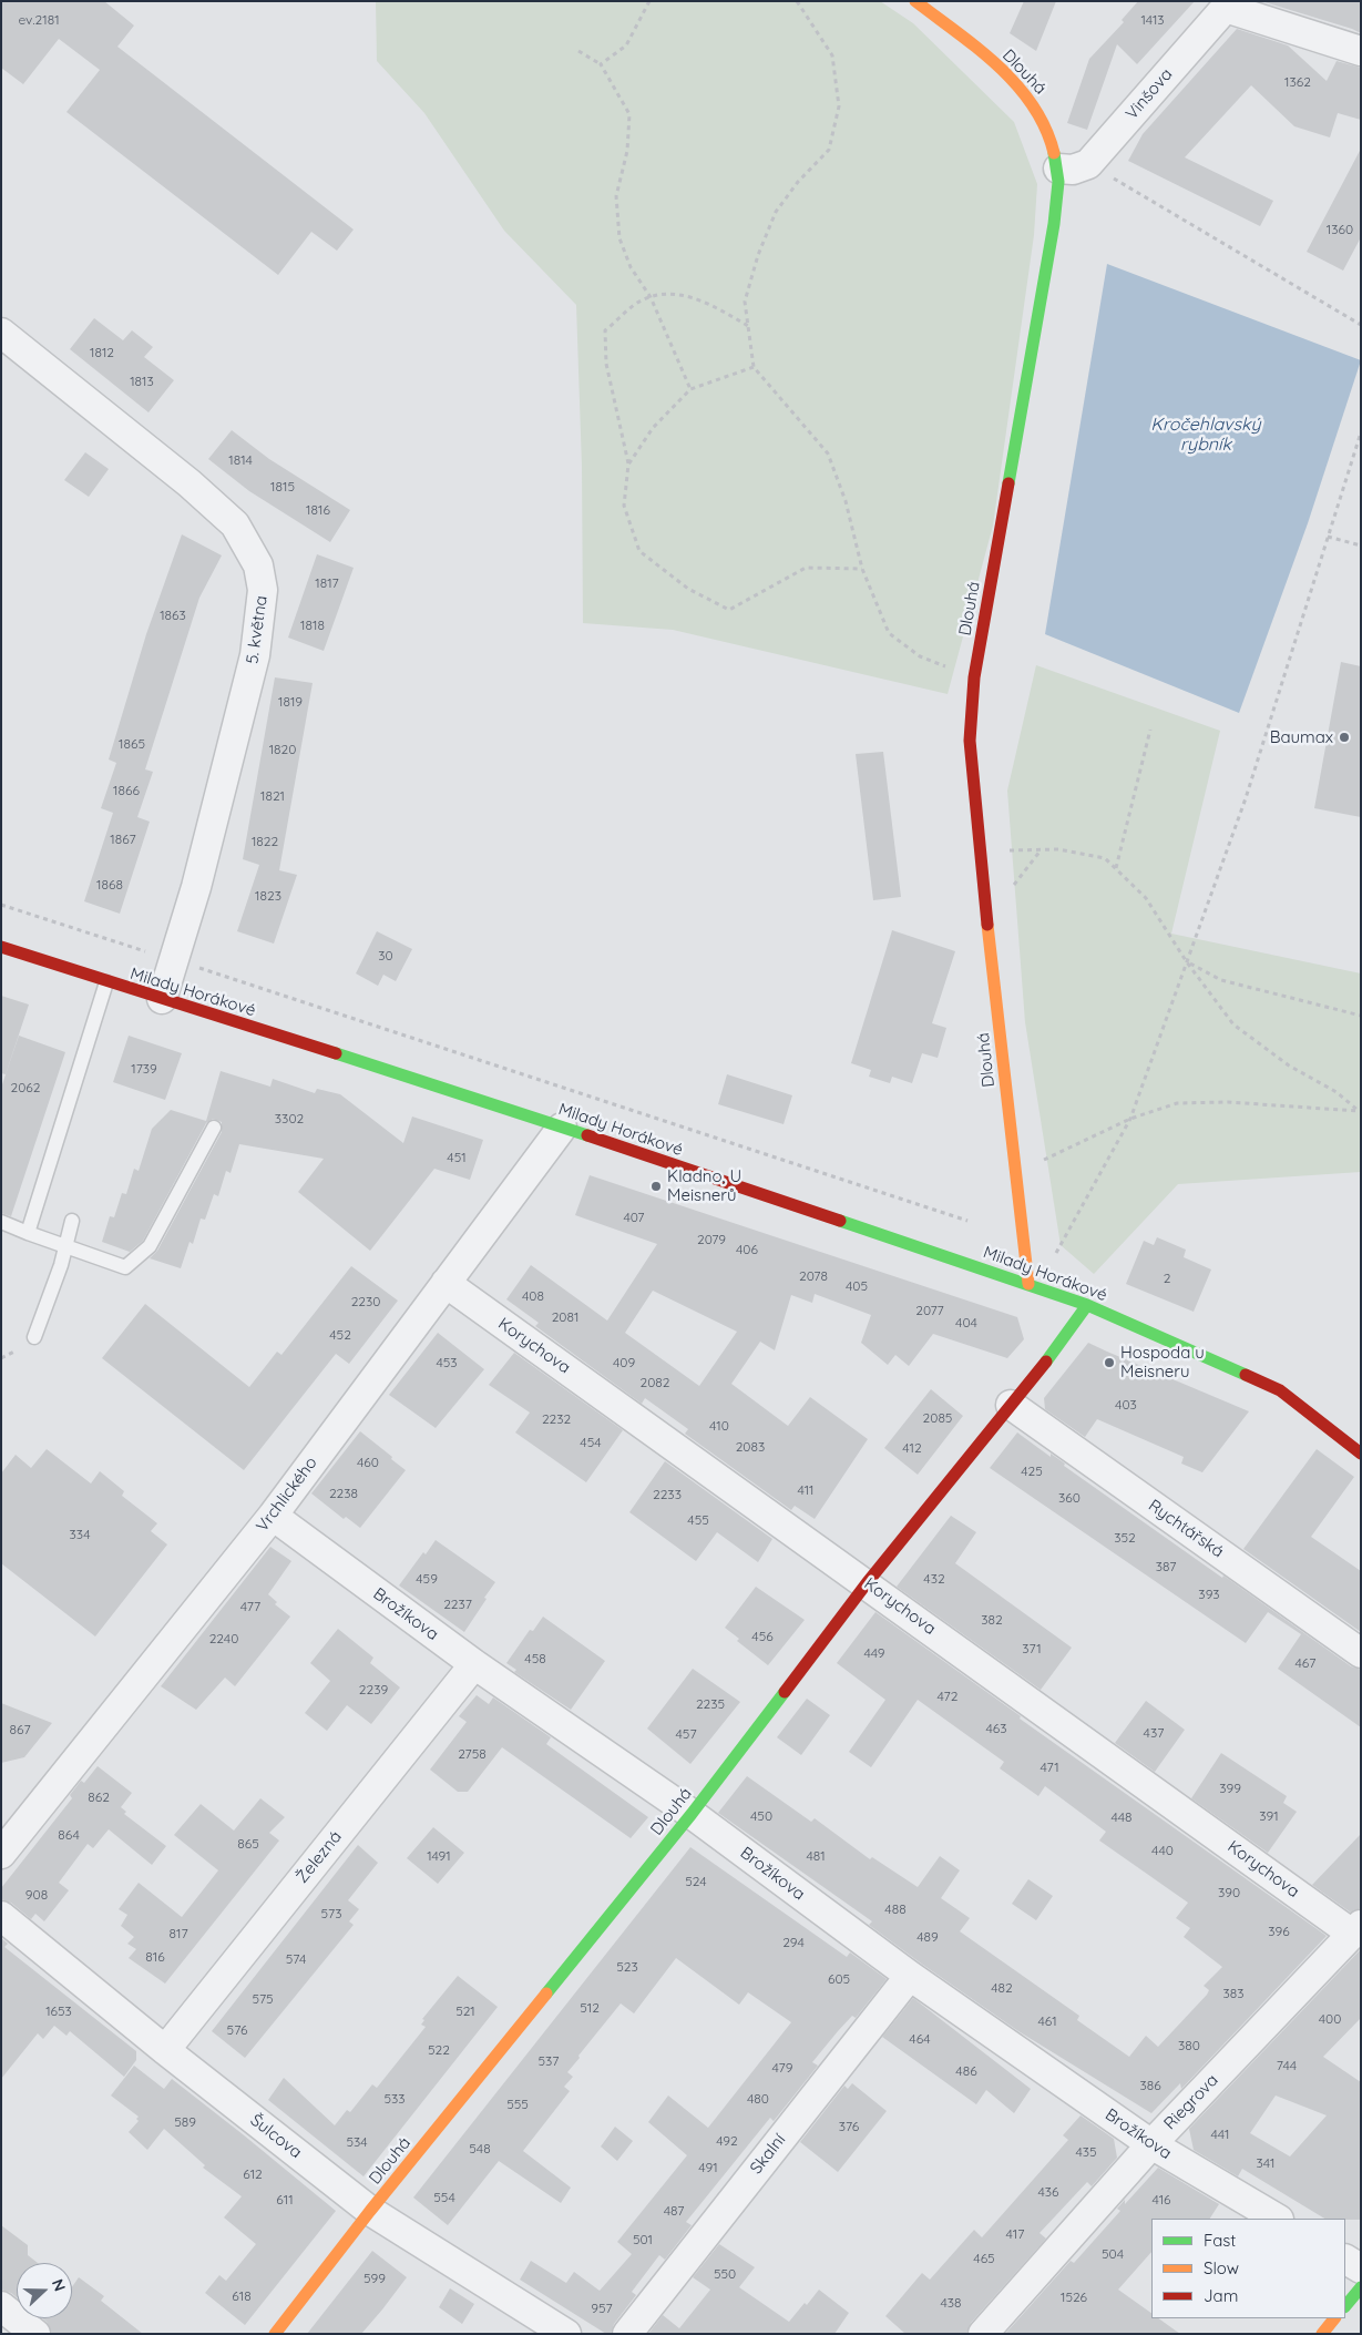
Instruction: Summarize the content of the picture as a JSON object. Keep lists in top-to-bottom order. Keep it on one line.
{"streets":{"street":["Dlouhá","Vinšova","5. května","Milady Horákové","Korychova","Vrchlického","Rychtářská","Brožíkova","Železná","Riegrova","Šulcova","Skalní"]},"crossings":[["Dlouhá","Milady Horákové"],["Dlouhá","Korychova"],["Dlouhá","Rychtářská"],["Dlouhá","Brožíkova"],["Dlouhá","Šulcova"],["5. května","Milady Horákové"],["Milady Horákové","Vrchlického"],["Korychova","Vrchlického"],["Korychova","Riegrova"],["Vrchlického","Brožíkova"],["Brožíkova","Železná"],["Brožíkova","Riegrova"],["Brožíkova","Skalní"],["Železná","Šulcova"]],"water":["Kročehlavský rybník"],"places":["Baumax","Kladno, U Meisnerů","Hospoda u Meisneru"],"house_numbers":["ev.2181","1413","1362","1360","1812","1813","1814","1815","1816","1817","1863","1818","1819","1865","1820","1866","1821","1867","1822","1868","1823","30","1739","2062","3302","451","407","2079","406","2078","2","405","408","2230","2077","2081","404","452","453","409","2082","403","2085","2232","410","454","2083","412","460","425","411","2238","2233","360","455","334","352","387","459","432","393","2237","477","382","456","2240","371","449","458","467","2239","472","2235","463","867","437","457","2758","471","399","862","450","391","448","864","865","440","1491","481","524","390","908","488","573","396","817","489","294","816","574","523","605","482","383","575","512","1653","521","400","461","576","464","380","522","537","744","479","486","386","533","480","555","589","376","441","492","534","548","435","341","491","612","436","554","611","416","487","417","501","504","465","550","599","618","1526","438","957"],"legend":["Fast","Slow","Jam"],"north":"right"}
